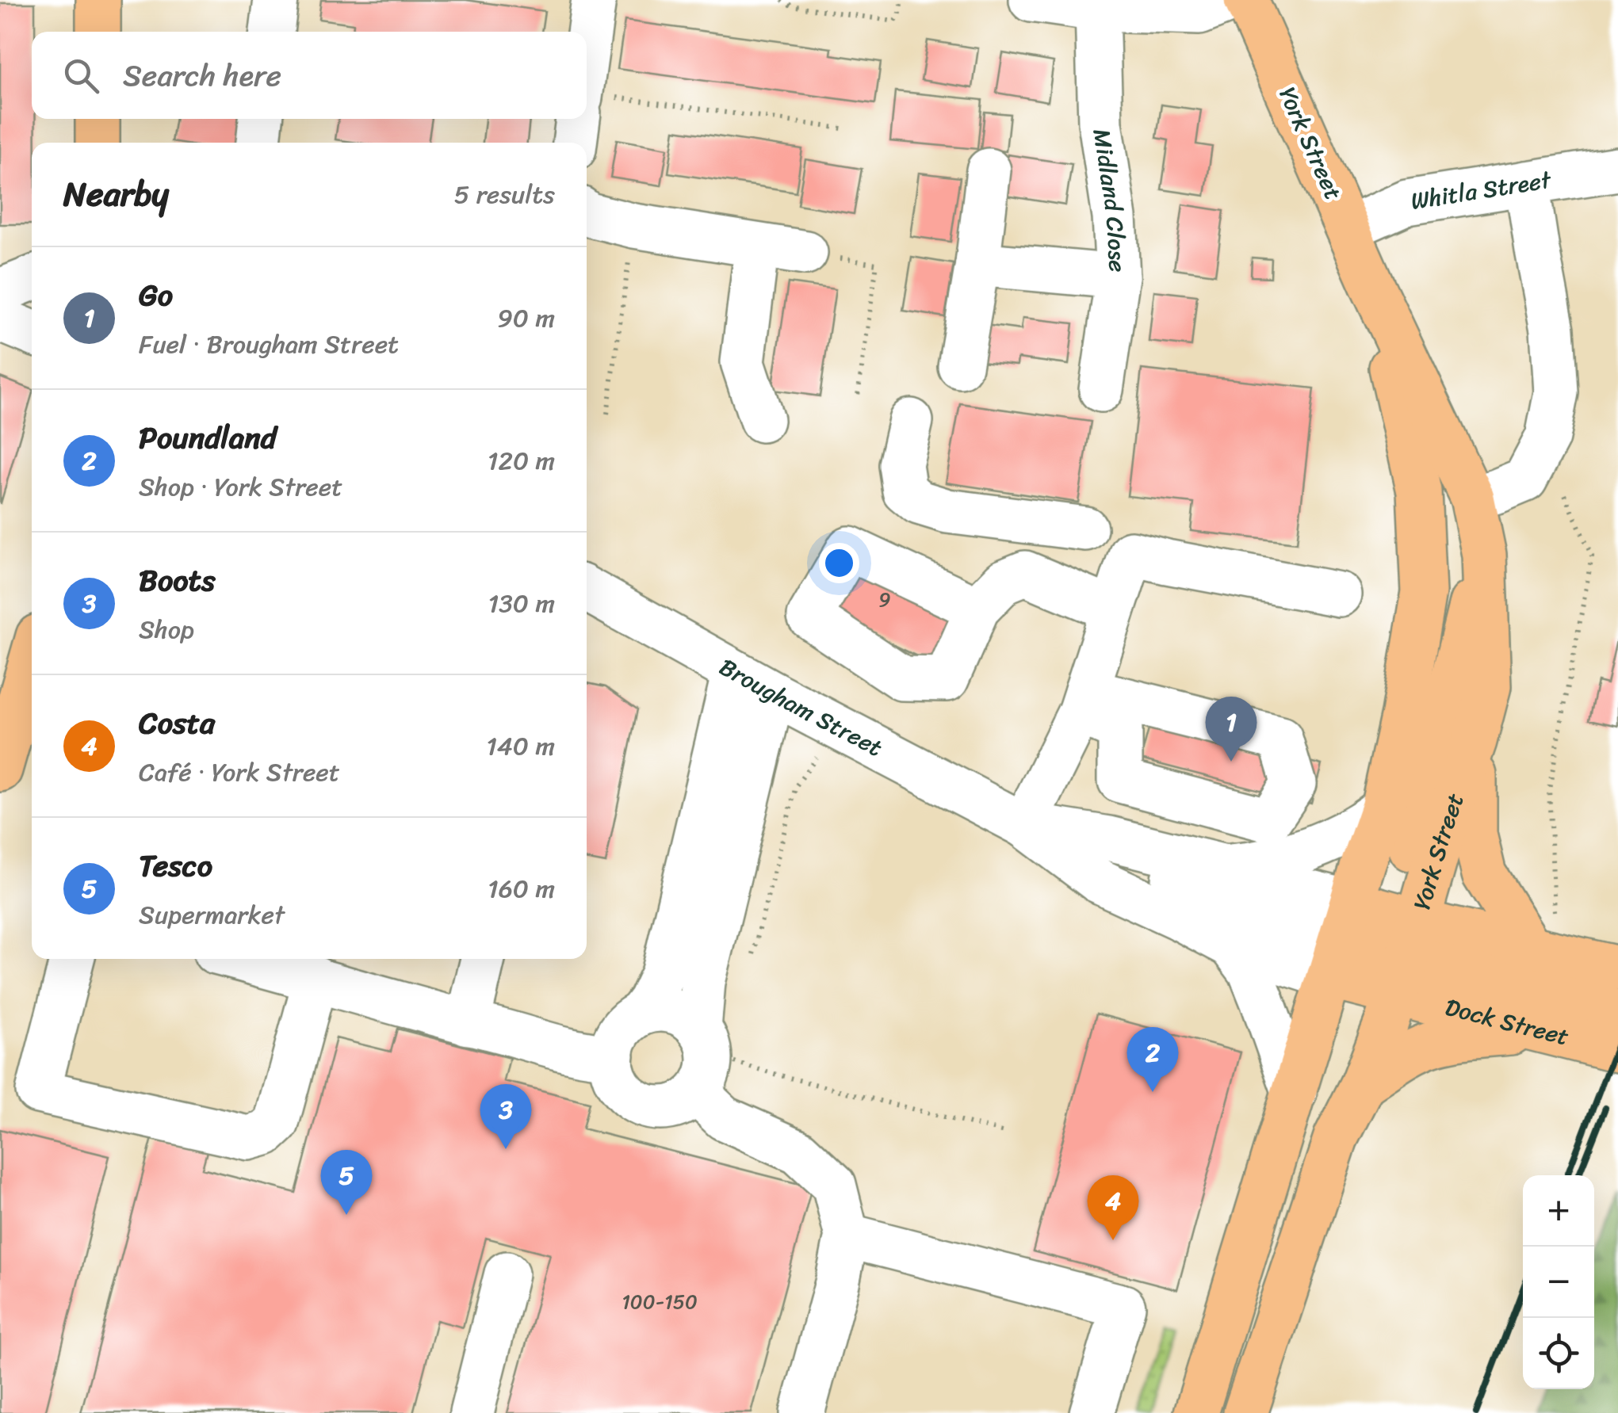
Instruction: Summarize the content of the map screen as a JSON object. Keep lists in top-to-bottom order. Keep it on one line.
{"streets":{"main road":["York Street","Brougham Street","Dock Street"],"street":["Whitla Street","Midland Close"]},"crossings":[["York Street","Whitla Street"],["York Street","Brougham Street"],["York Street","Dock Street"],["Brougham Street","Dock Street"]],"house_numbers":["9","100-150"],"page":{"search":"Search here","heading":["Nearby","5 results"],"list":[{"mark":"1","name":"Go","note":"Fuel · Brougham Street","value":"90 m"},{"mark":"2","name":"Poundland","note":"Shop · York Street","value":"120 m"},{"mark":"3","name":"Boots","note":"Shop","value":"130 m"},{"mark":"4","name":"Costa","note":"Café · York Street","value":"140 m"},{"mark":"5","name":"Tesco","note":"Supermarket","value":"160 m"}],"pins":["1","2","3","5","4"],"map_buttons":["+","−"]}}
